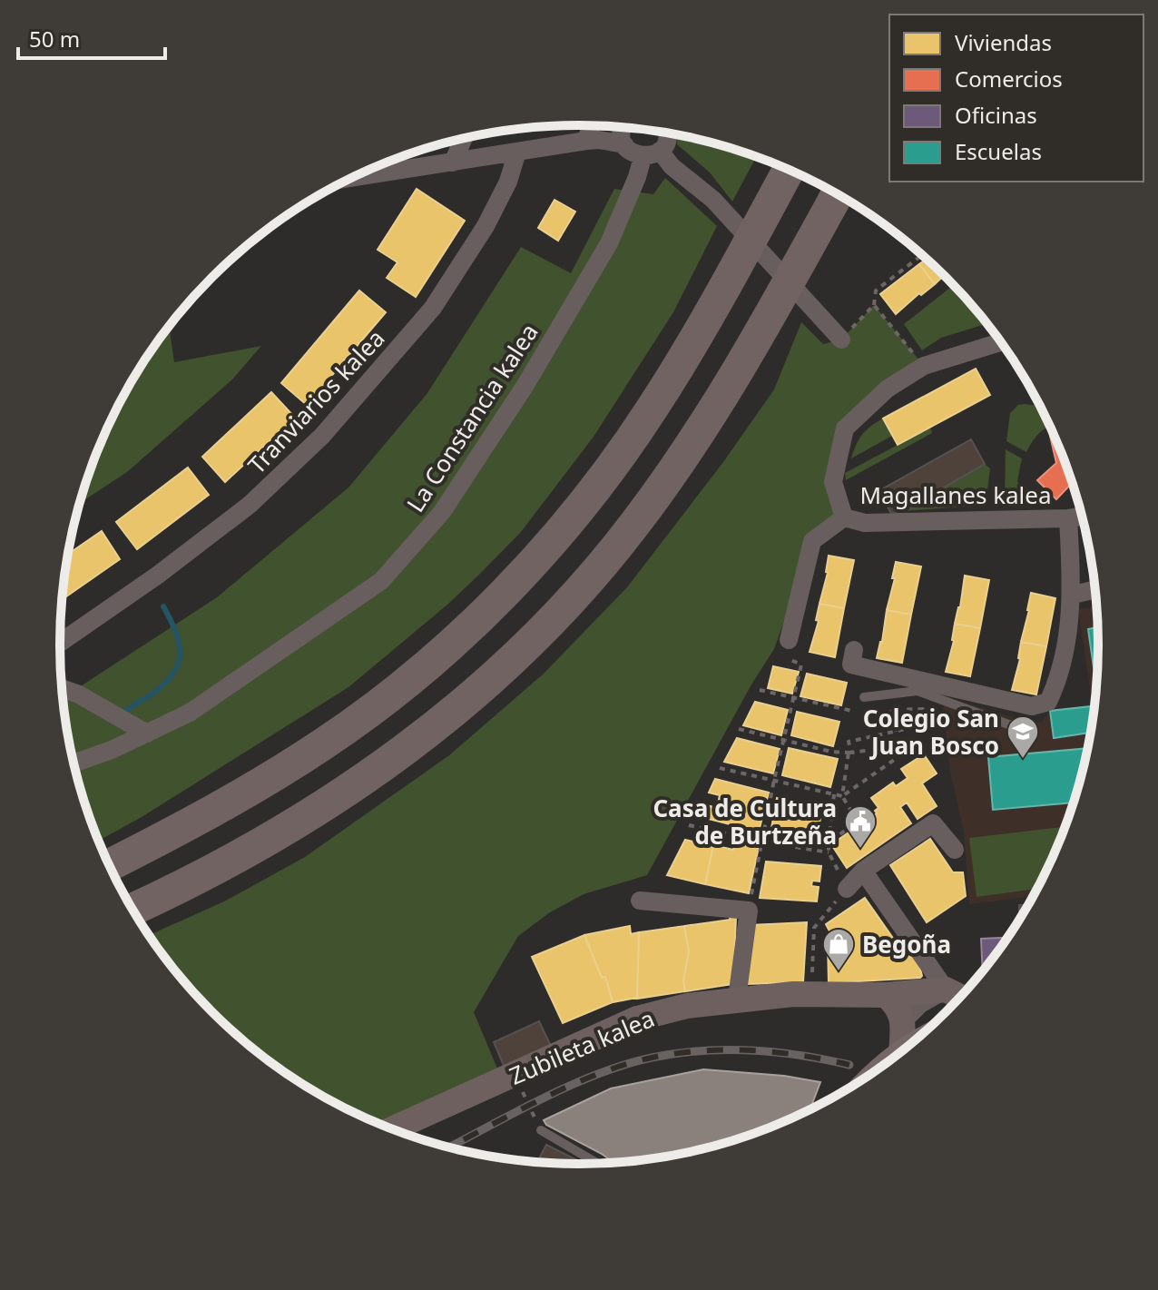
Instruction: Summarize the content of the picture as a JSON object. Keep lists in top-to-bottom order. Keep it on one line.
{"streets":{"street":["Tranviarios kalea","La Constancia kalea","Magallanes kalea","Zubileta kalea"]},"places":{"school or university":["Colegio San Juan Bosco"],"public building":["Casa de Cultura de Burtzeña"],"shop":["Begoña"]},"legend":["Viviendas","Comercios","Oficinas","Escuelas"],"scale_bar":"50 m"}
